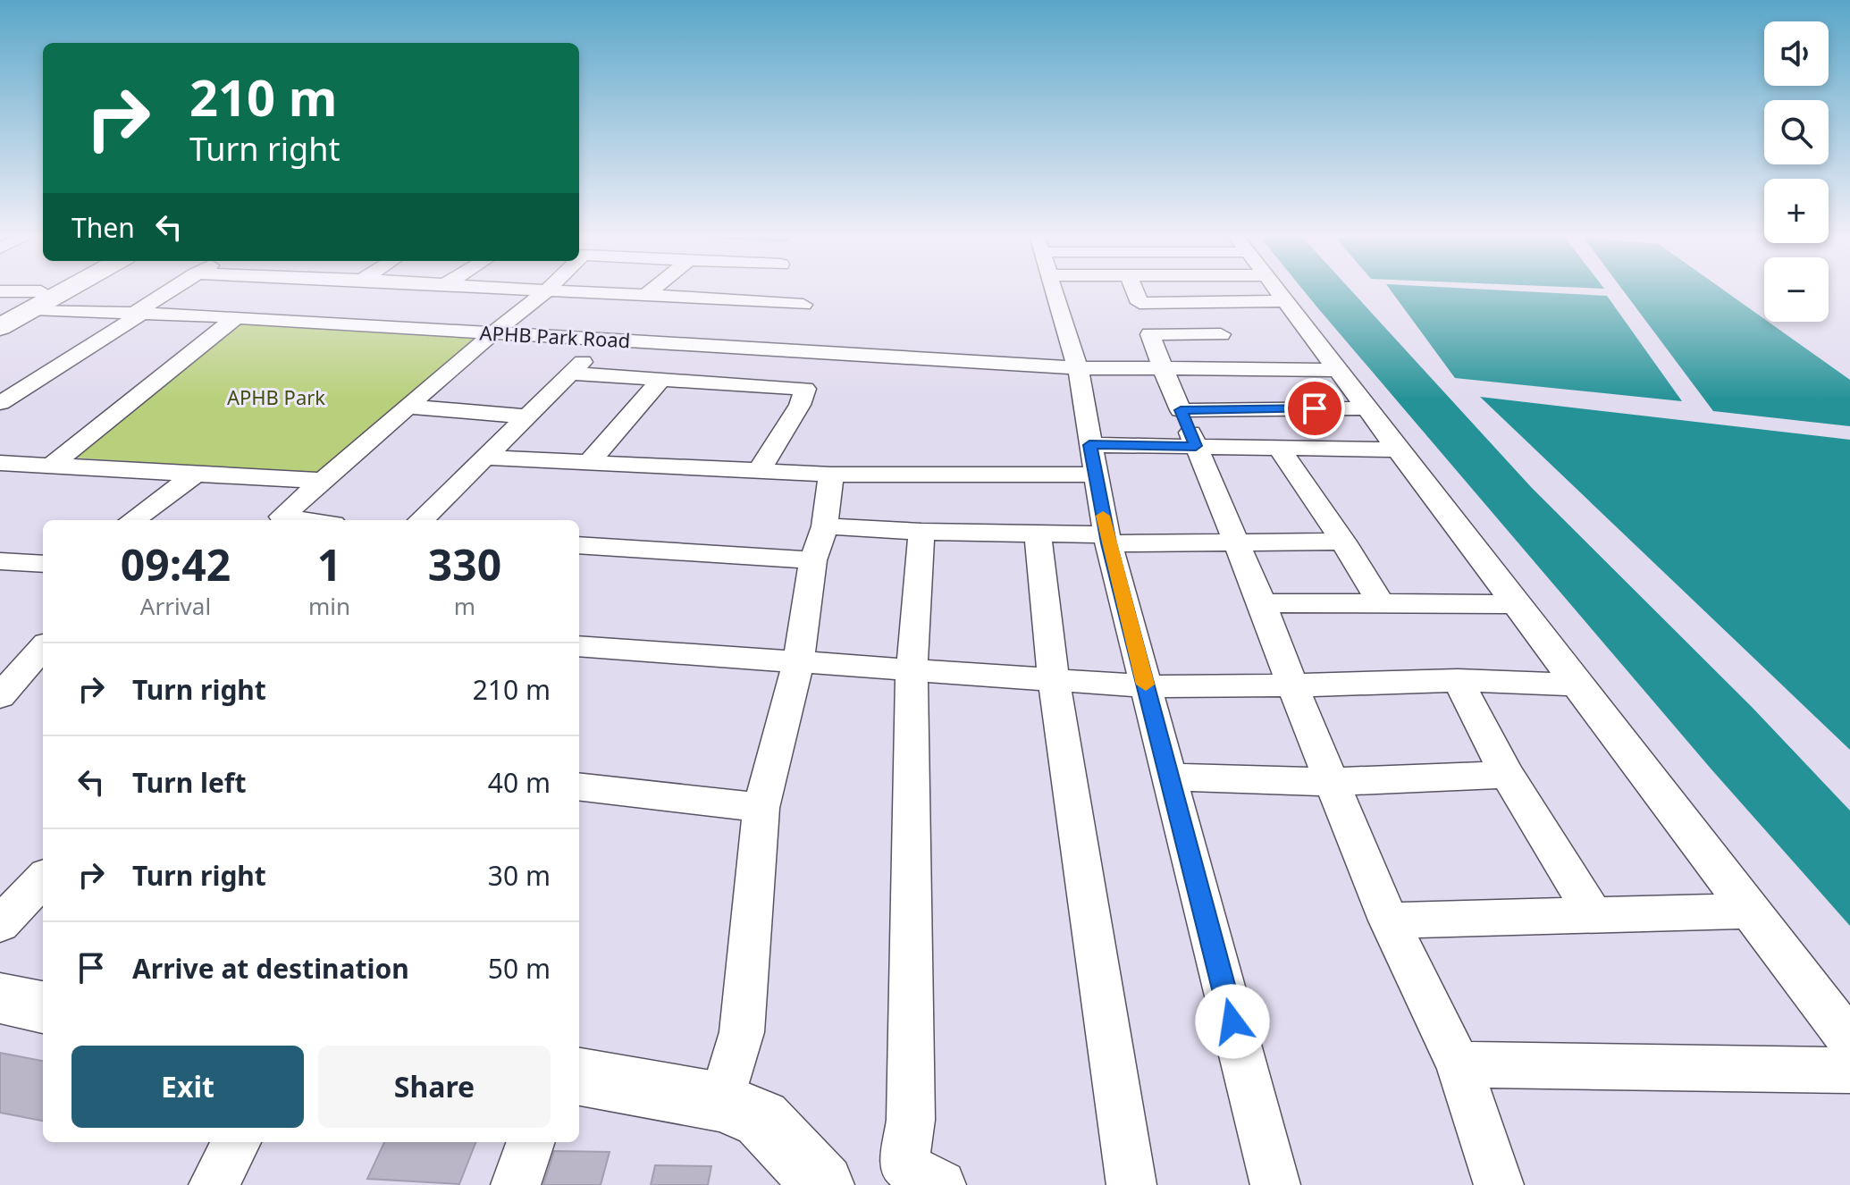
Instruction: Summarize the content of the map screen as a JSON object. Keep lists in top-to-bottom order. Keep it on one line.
{"streets":{"street":["APHB Park Road"]},"parks":["APHB Park"],"page":{"map_buttons":["+","−"],"turn":["210 m","Turn right"],"then":"Then","eta":["09:42","Arrival","1","min","330","m"],"list":[{"name":"Turn right","value":"210 m"},{"name":"Turn left","value":"40 m"},{"name":"Turn right","value":"30 m"},{"name":"Arrive at destination","value":"50 m"}],"buttons":["Exit","Share"]}}
